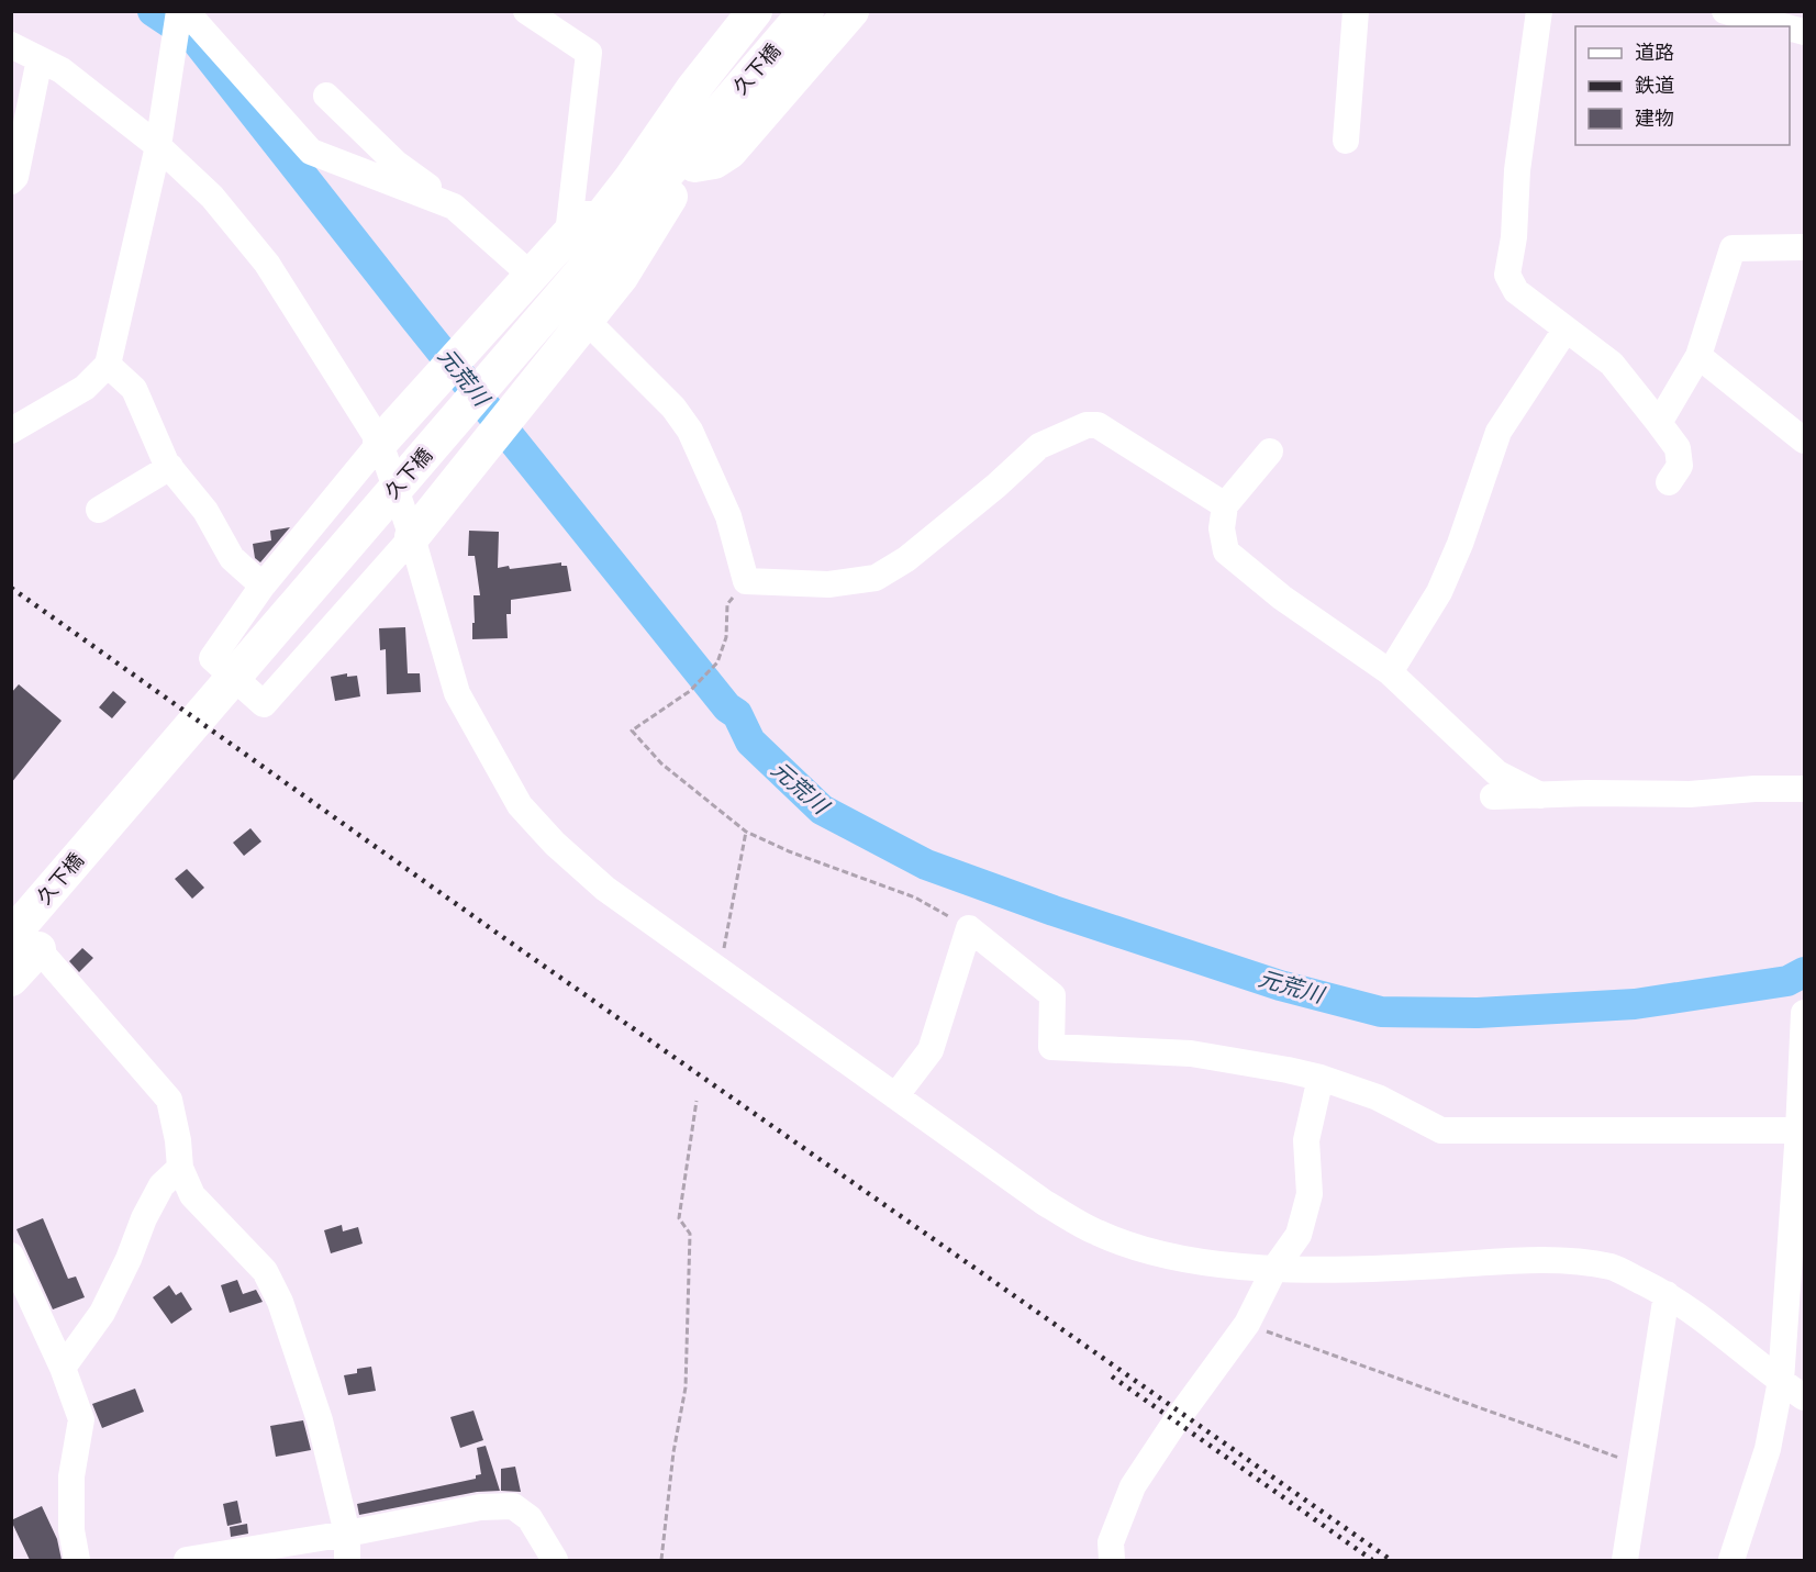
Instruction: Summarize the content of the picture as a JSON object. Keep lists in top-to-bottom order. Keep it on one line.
{"streets":{"main road":["久下橋"]},"water":["元荒川"],"legend":["道路","鉄道","建物"]}
